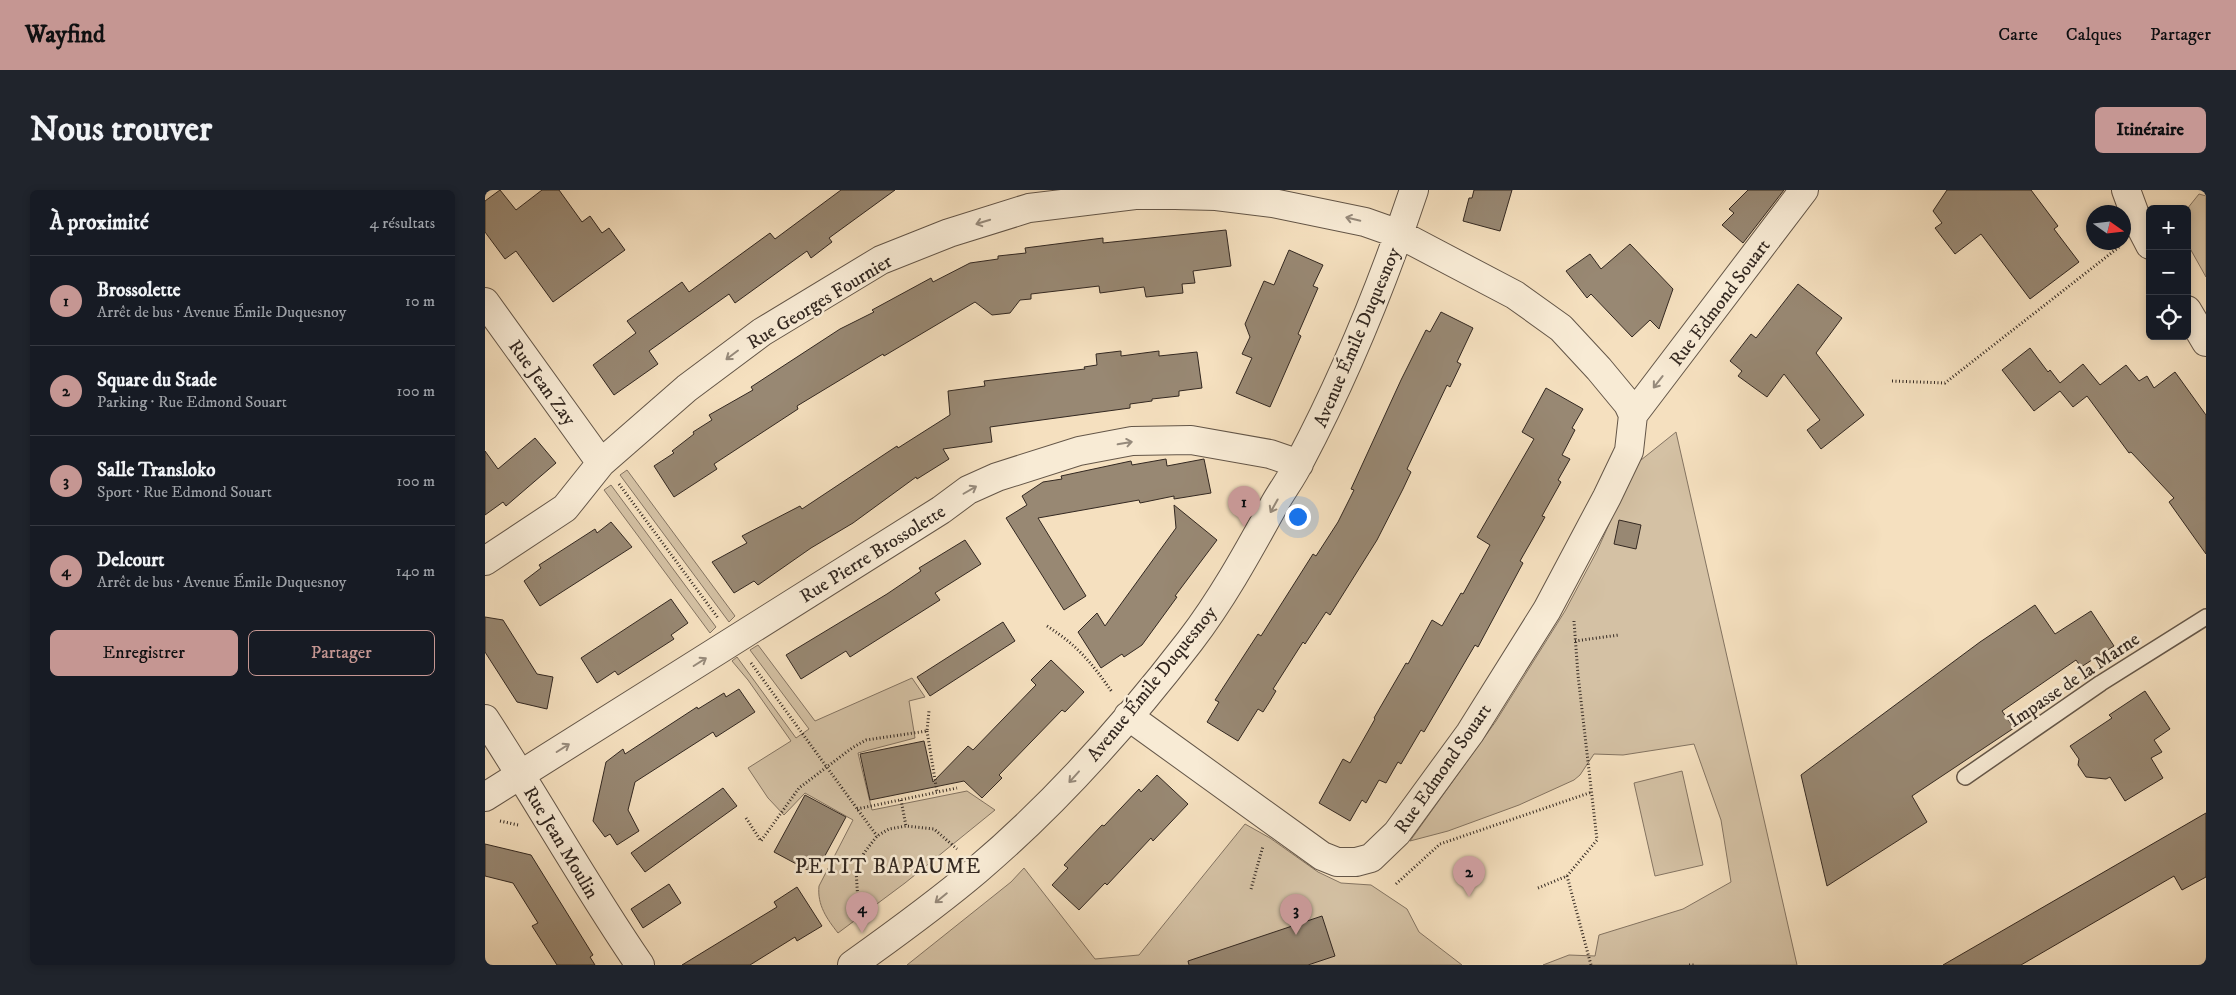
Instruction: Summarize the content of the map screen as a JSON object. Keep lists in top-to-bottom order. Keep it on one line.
{"streets":{"street":["Rue Georges Fournier","Rue Edmond Souart","Avenue Émile Duquesnoy","Rue Jean Zay","Rue Pierre Brossolette","Rue Jean Moulin"],"lane":["Impasse de la Marne"]},"crossings":[["Rue Georges Fournier","Avenue Émile Duquesnoy"],["Rue Georges Fournier","Rue Jean Zay"],["Rue Edmond Souart","Avenue Émile Duquesnoy"],["Avenue Émile Duquesnoy","Rue Pierre Brossolette"],["Rue Pierre Brossolette","Rue Jean Moulin"]],"one_way":["Rue Georges Fournier","Avenue Émile Duquesnoy","Rue Pierre Brossolette"],"districts":["PETIT BAPAUME"],"north":"right","page":{"header":"Wayfind","nav":["Carte","Calques","Partager"],"buttons":["Itinéraire",["Enregistrer","Partager"]],"title":"Nous trouver","heading":["À proximité","4 résultats"],"map_buttons":["+","−"],"list":[{"mark":"1","name":"Brossolette","note":"Arrêt de bus · Avenue Émile Duquesnoy","value":"10 m"},{"mark":"2","name":"Square du Stade","note":"Parking · Rue Edmond Souart","value":"100 m"},{"mark":"3","name":"Salle Transloko","note":"Sport · Rue Edmond Souart","value":"100 m"},{"mark":"4","name":"Delcourt","note":"Arrêt de bus · Avenue Émile Duquesnoy","value":"140 m"}],"pins":["1","2","4","3"]}}
